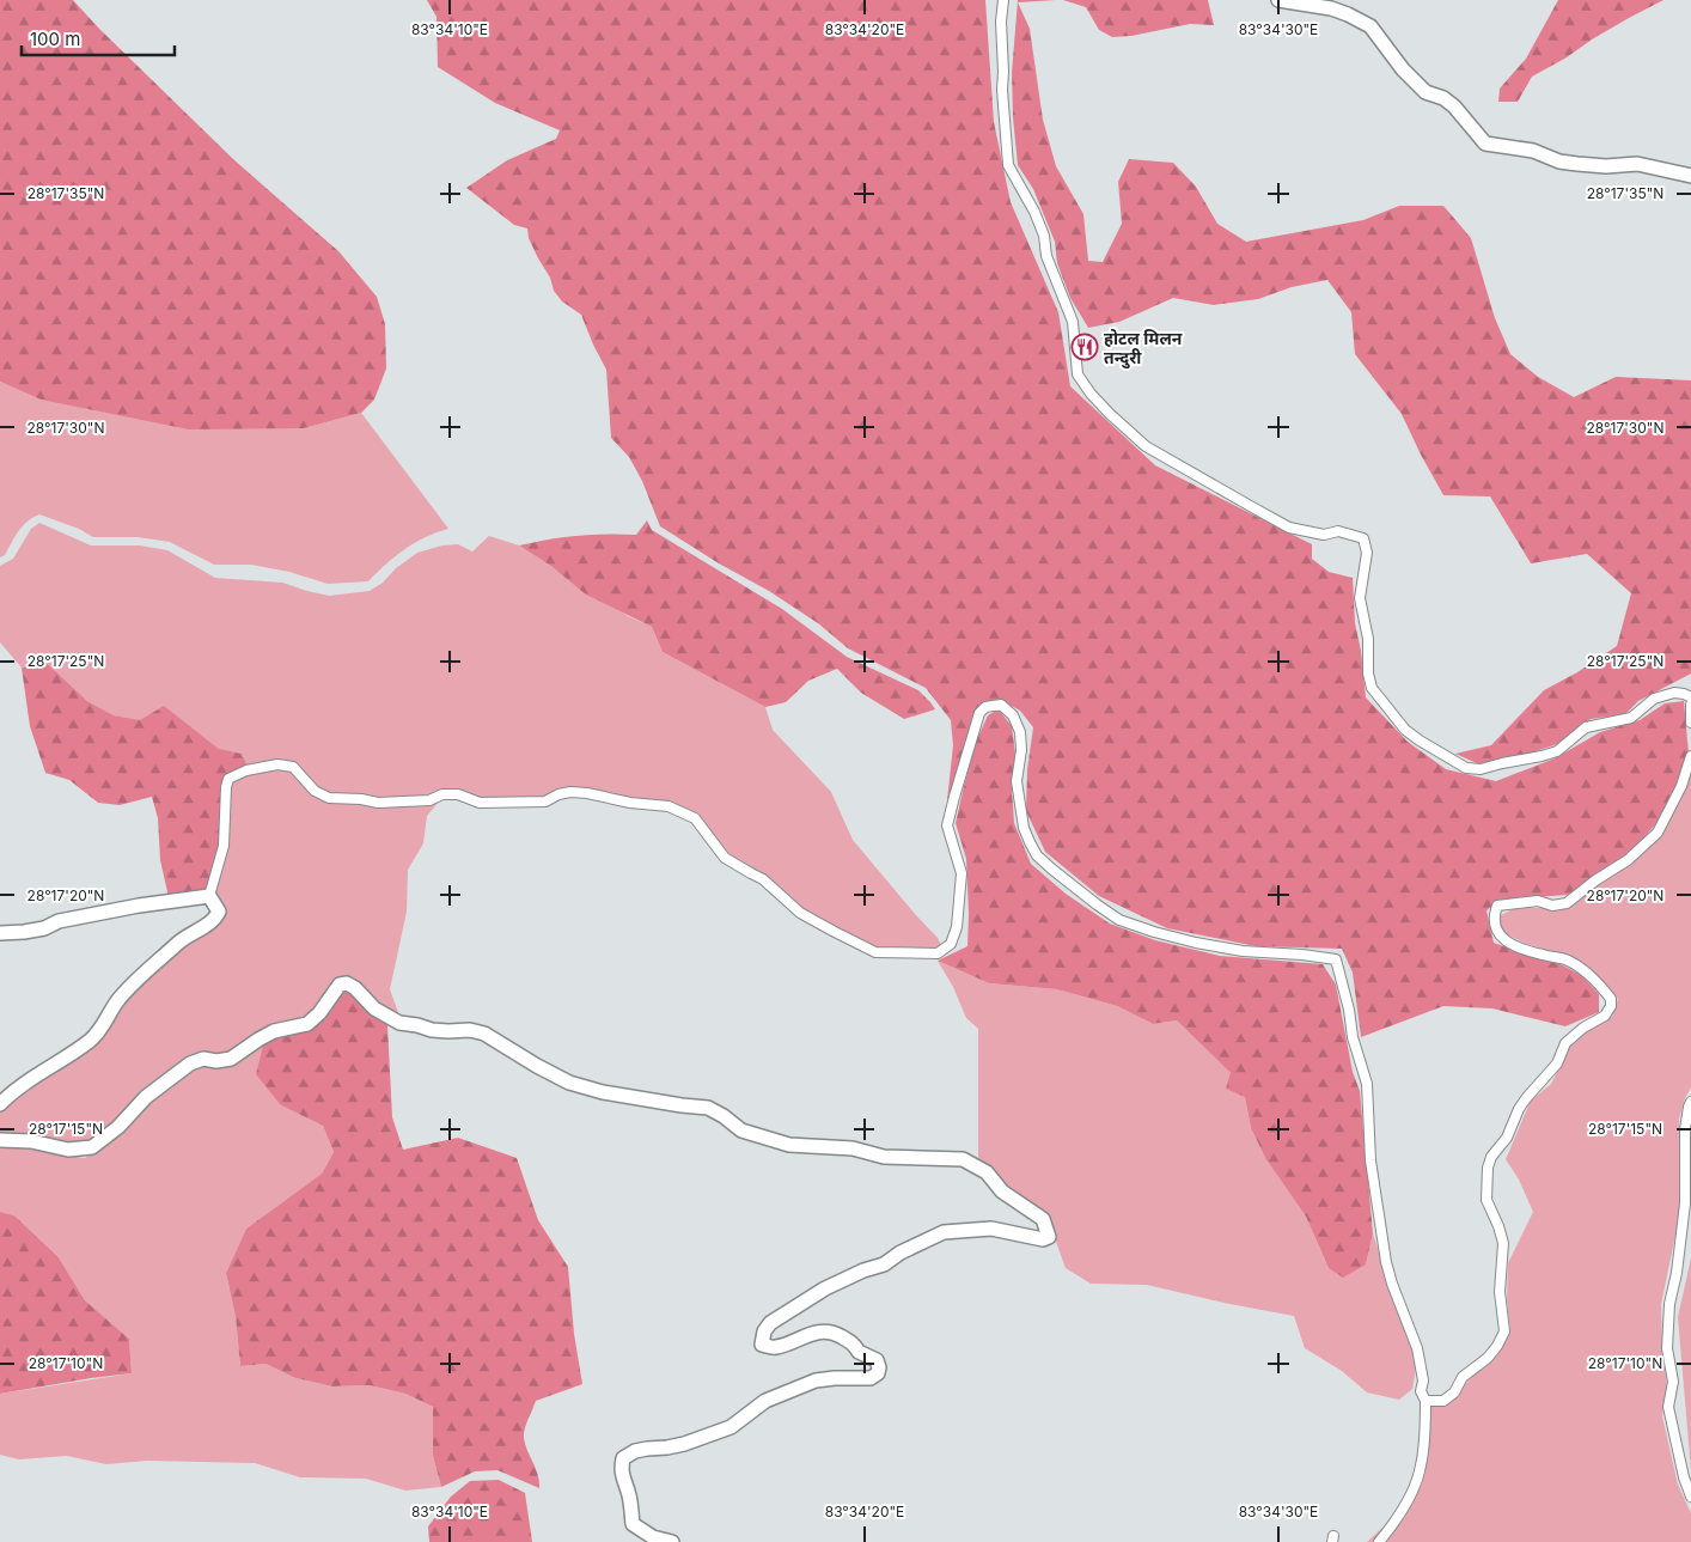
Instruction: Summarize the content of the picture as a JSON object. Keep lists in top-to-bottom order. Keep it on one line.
{"places":{"restaurant":["होटल मिलन तन्दुरी"]},"scale_bar":"100 m","coordinates":["83°34'10\"E","83°34'20\"E","83°34'30\"E","28°17'35\"N","28°17'30\"N","28°17'25\"N","28°17'20\"N","28°17'15\"N","28°17'10\"N"]}
